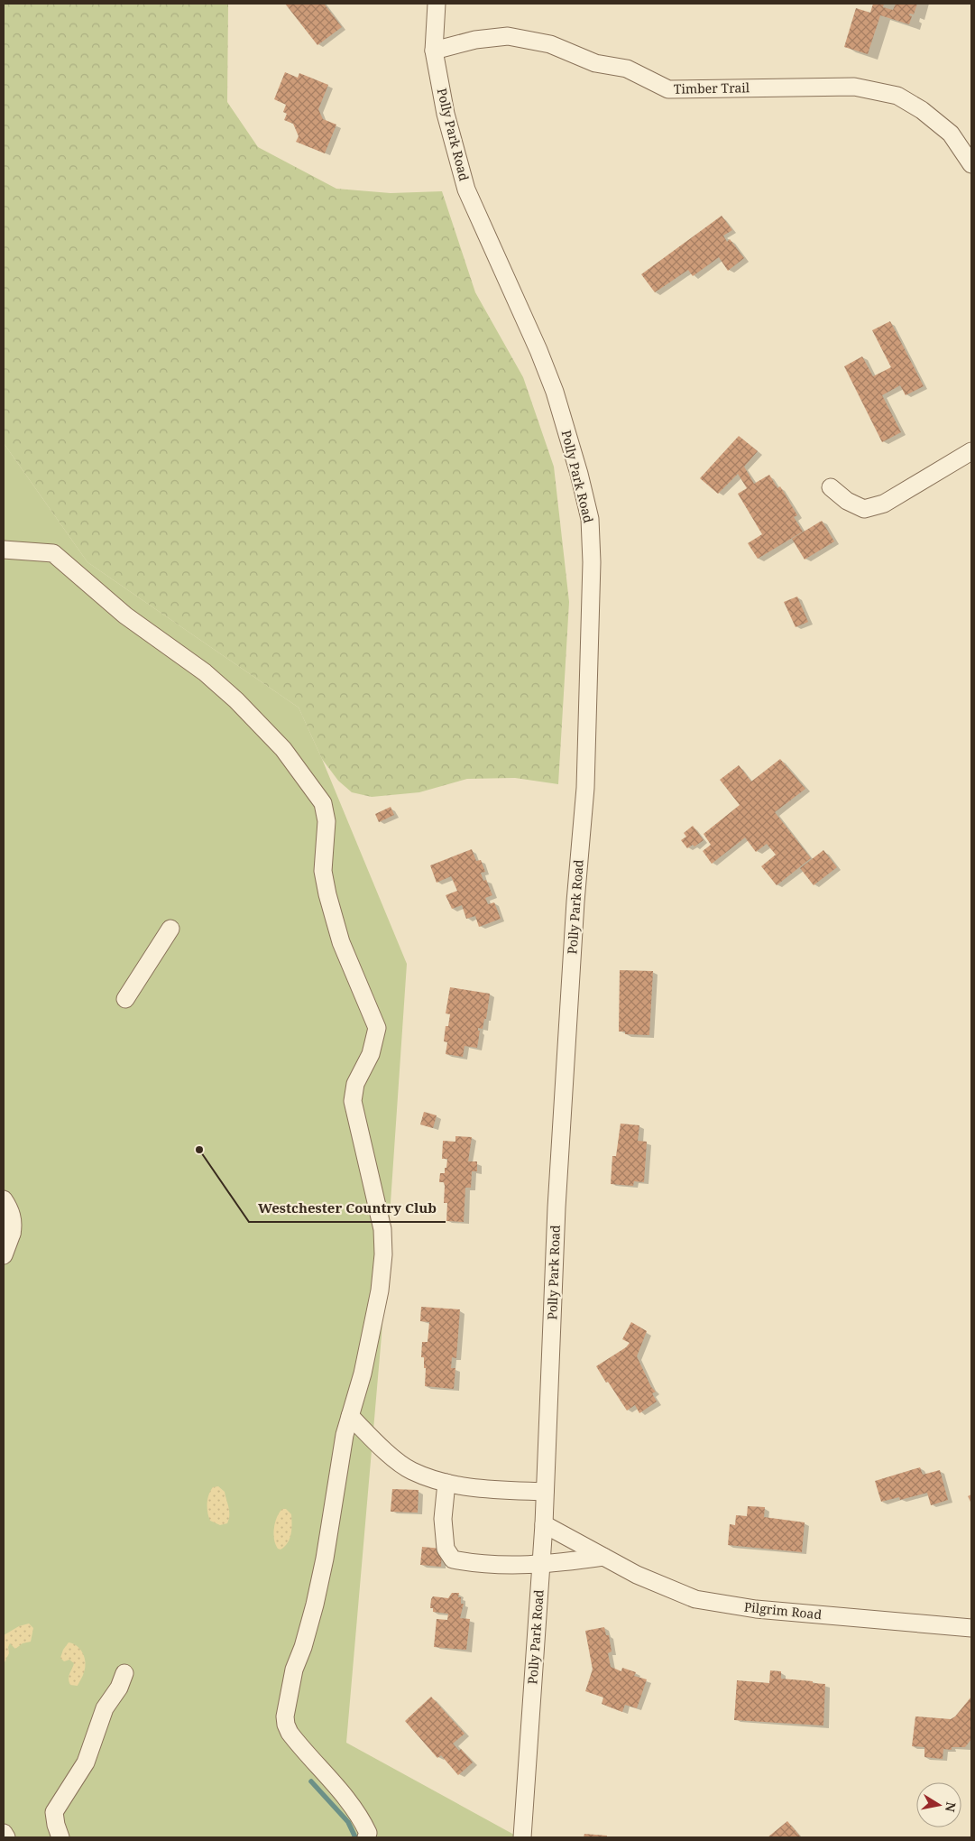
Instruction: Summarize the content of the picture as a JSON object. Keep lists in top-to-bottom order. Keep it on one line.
{"streets":{"street":["Timber Trail","Polly Park Road","Pilgrim Road"]},"crossings":[["Timber Trail","Polly Park Road"],["Polly Park Road","Pilgrim Road"]],"places":["Westchester Country Club"],"north":"right"}
